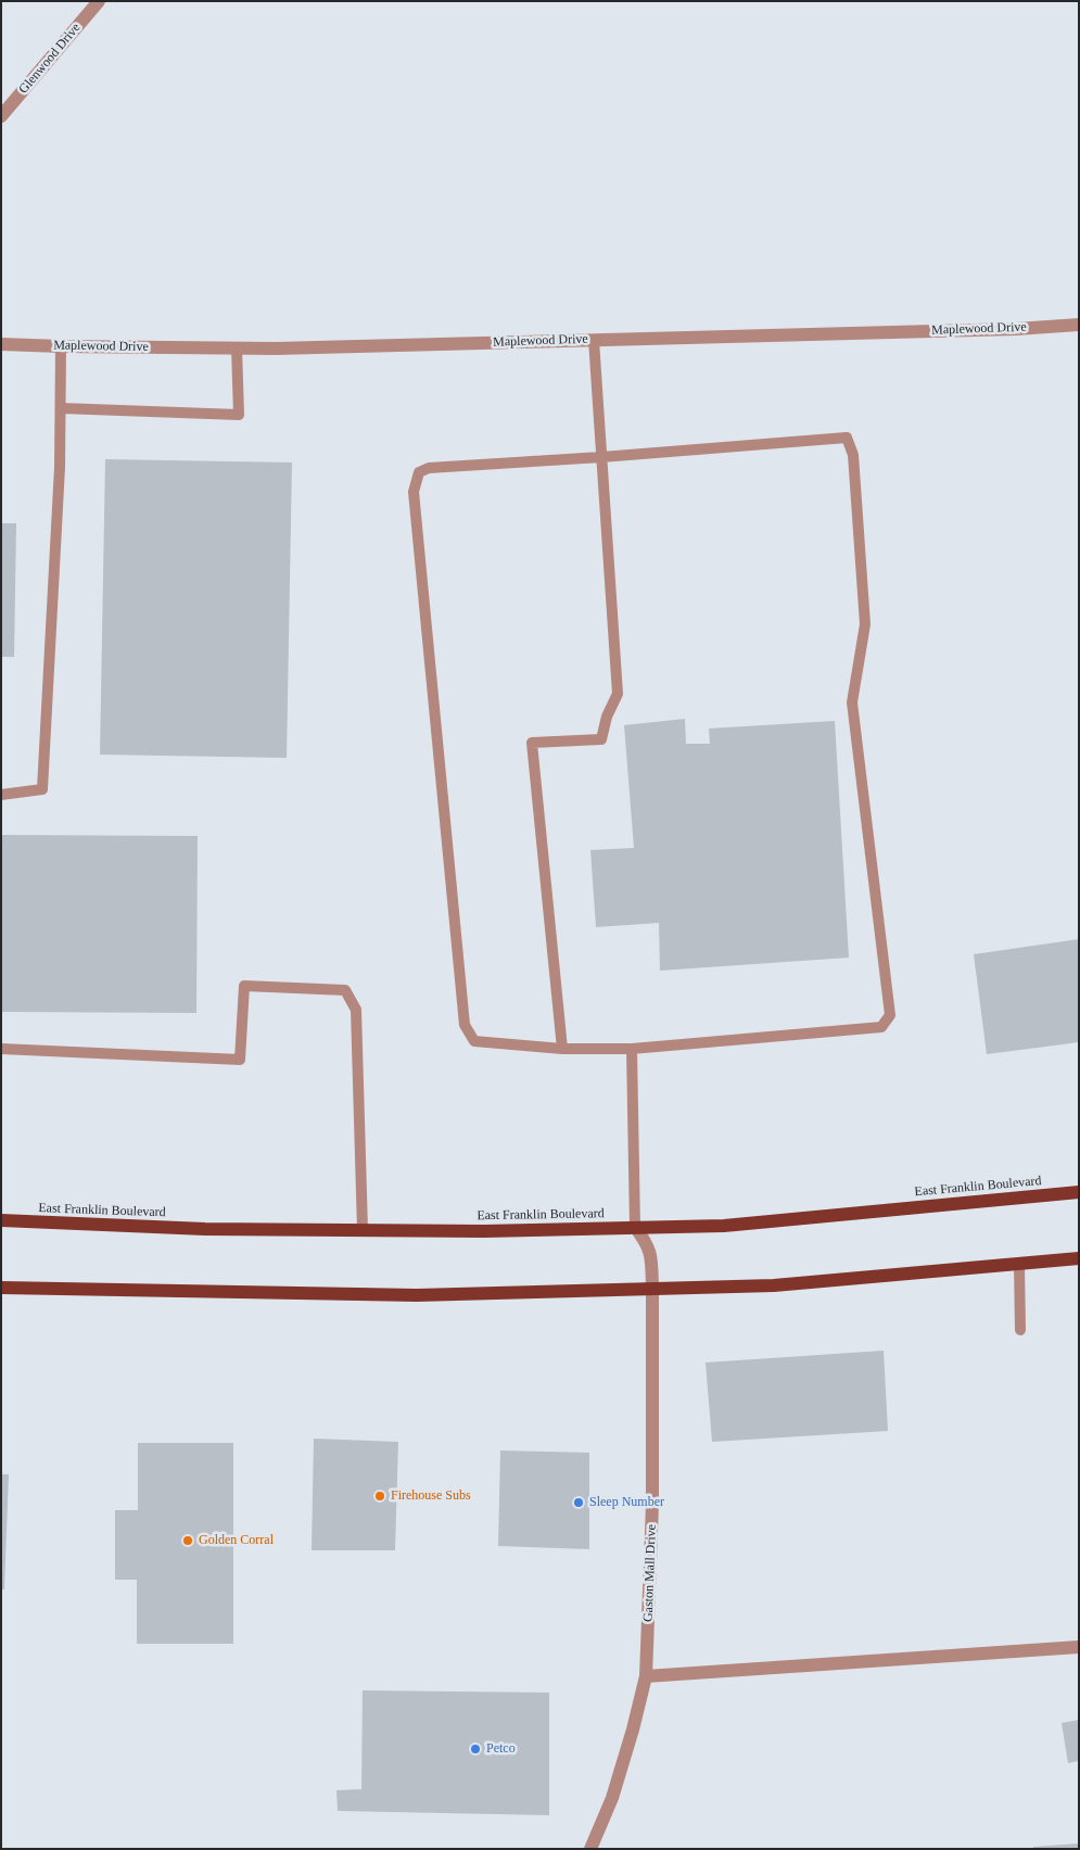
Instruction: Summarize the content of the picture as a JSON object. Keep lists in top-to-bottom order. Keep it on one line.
{"streets":{"main road":["East Franklin Boulevard"],"street":["Glenwood Drive","Maplewood Drive","Gaston Mall Drive"]},"crossings":[["East Franklin Boulevard","Gaston Mall Drive"]],"places":["Firehouse Subs","Sleep Number","Golden Corral","Petco"]}
